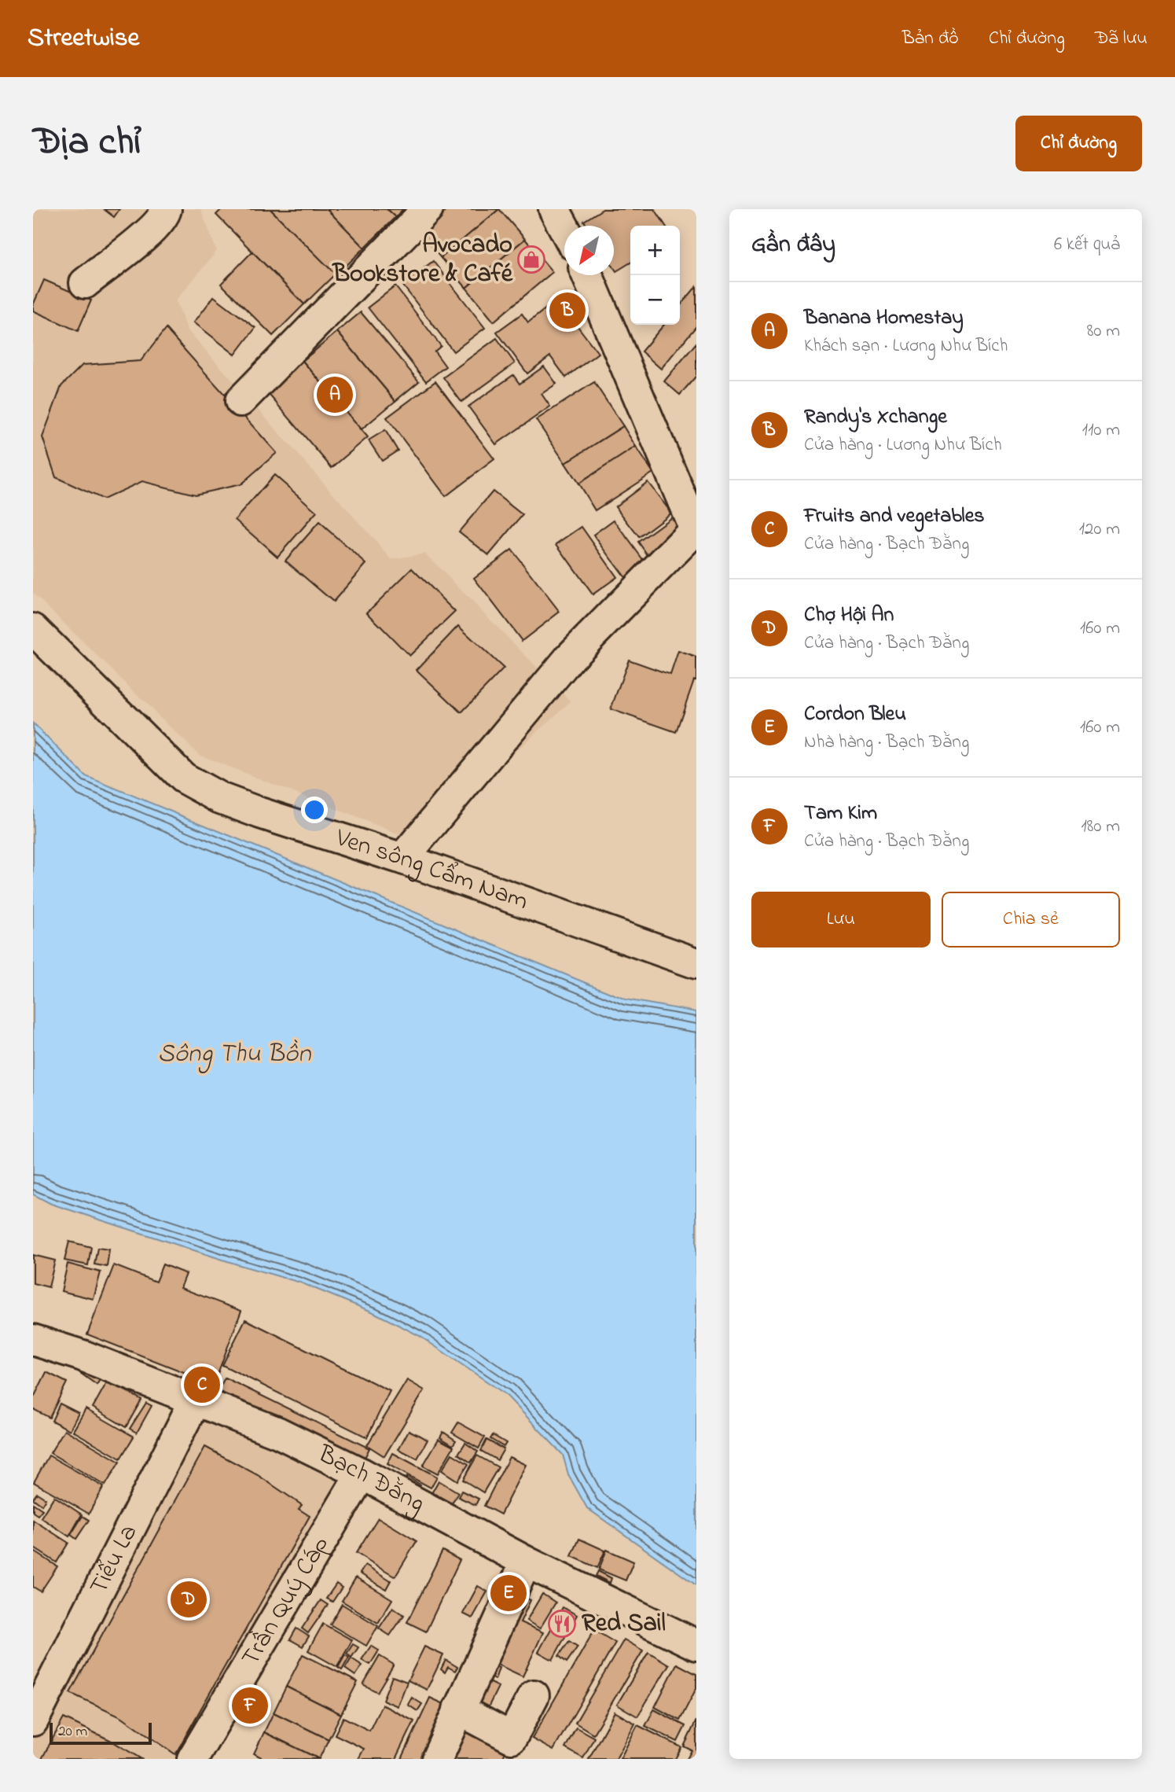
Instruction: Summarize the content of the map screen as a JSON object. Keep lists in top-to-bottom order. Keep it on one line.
{"streets":{"street":["Ven sông Cẩm Nam","Bạch Đằng","Tiểu La","Trần Quý Cáp"]},"crossings":[["Bạch Đằng","Tiểu La"],["Bạch Đằng","Trần Quý Cáp"]],"water":["Sông Thu Bồn"],"places":{"shop":["Avocado Bookstore & Café"],"restaurant":["Red Sail"]},"scale_bar":"20 m","north":"bottom left","page":{"header":"Streetwise","nav":["Bản đồ","Chỉ đường","Đã lưu"],"title":"Địa chỉ","buttons":["Chỉ đường",["Lưu","Chia sẻ"]],"heading":["Gần đây","6 kết quả"],"map_buttons":["+","−"],"list":[{"mark":"A","name":"Banana Homestay","note":"Khách sạn · Lương Như Bích","value":"80 m"},{"mark":"B","name":"Randy's Xchange","note":"Cửa hàng · Lương Như Bích","value":"110 m"},{"mark":"C","name":"Fruits and vegetables","note":"Cửa hàng · Bạch Đằng","value":"120 m"},{"mark":"D","name":"Chợ Hội An","note":"Cửa hàng · Bạch Đằng","value":"160 m"},{"mark":"E","name":"Cordon Bleu","note":"Nhà hàng · Bạch Đằng","value":"160 m"},{"mark":"F","name":"Tam Kim","note":"Cửa hàng · Bạch Đằng","value":"180 m"}],"pins":["B","A","C","E","D","F"],"scale":"20 m"}}
